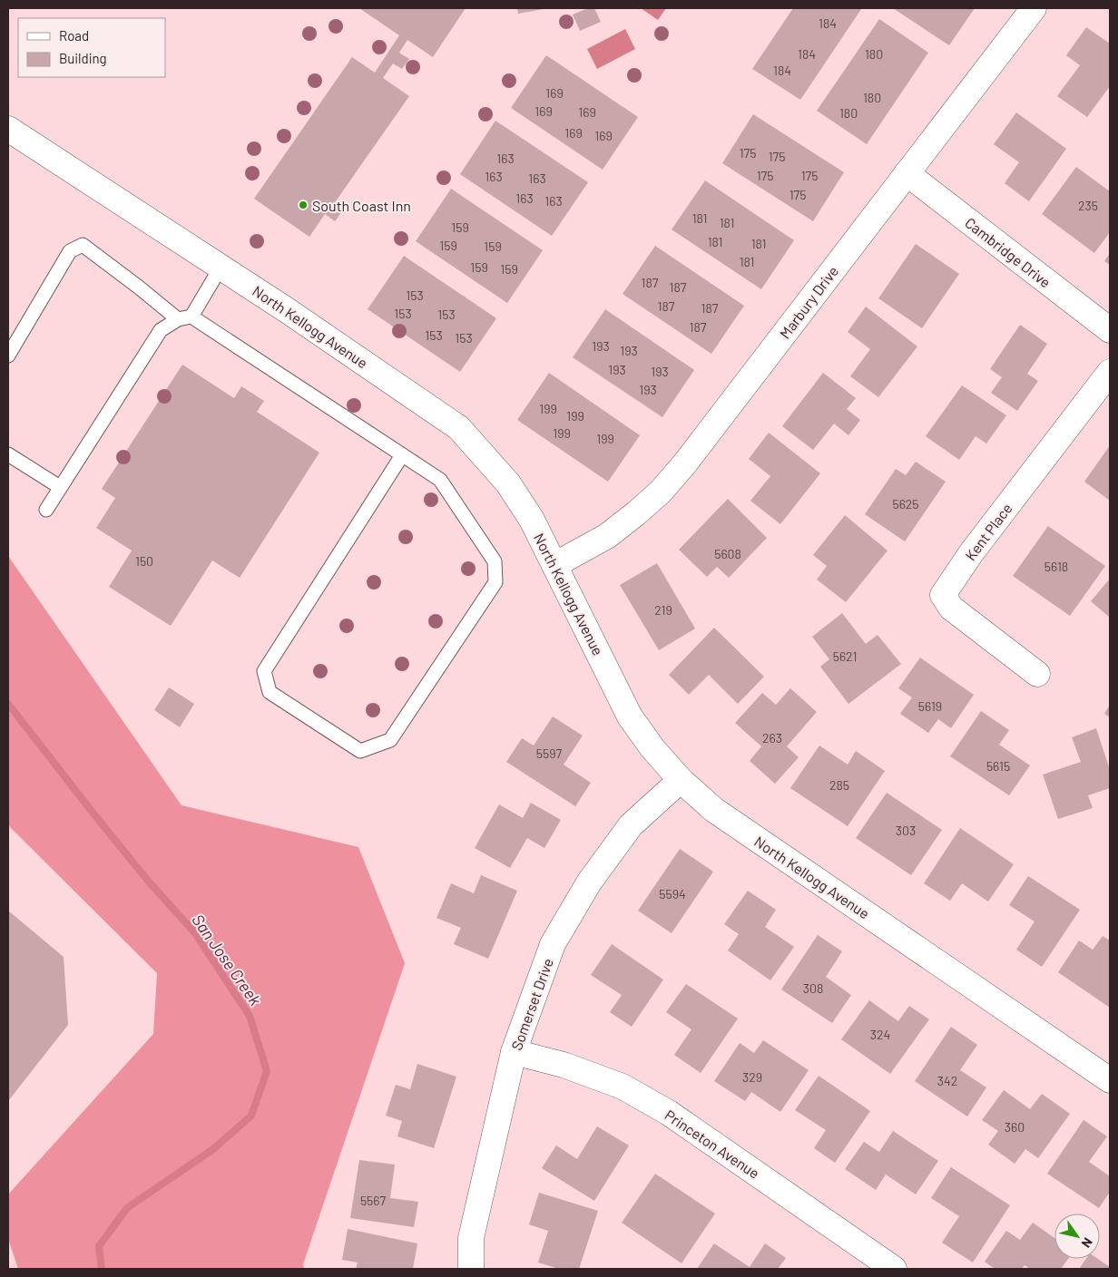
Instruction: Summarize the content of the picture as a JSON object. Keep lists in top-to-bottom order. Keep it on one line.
{"streets":{"street":["Cambridge Drive","Marbury Drive","North Kellogg Avenue","Kent Place","Somerset Drive","Princeton Avenue"]},"crossings":[["Cambridge Drive","Marbury Drive"],["Marbury Drive","North Kellogg Avenue"],["North Kellogg Avenue","Somerset Drive"],["Somerset Drive","Princeton Avenue"]],"water":["San Jose Creek"],"places":["South Coast Inn"],"house_numbers":["184","184","180","184","169","180","169","169","180","169","169","175","175","163","175","175","163","163","175","163","163","235","181","181","159","181","181","159","159","181","159","159","187","187","153","187","187","153","153","187","153","153","193","193","193","193","193","199","199","199","199","5625","5608","150","5618","219","5621","5619","263","5597","5615","285","303","5594","308","324","329","342","360","5567"],"legend":["Road","Building"],"north":"bottom right"}
